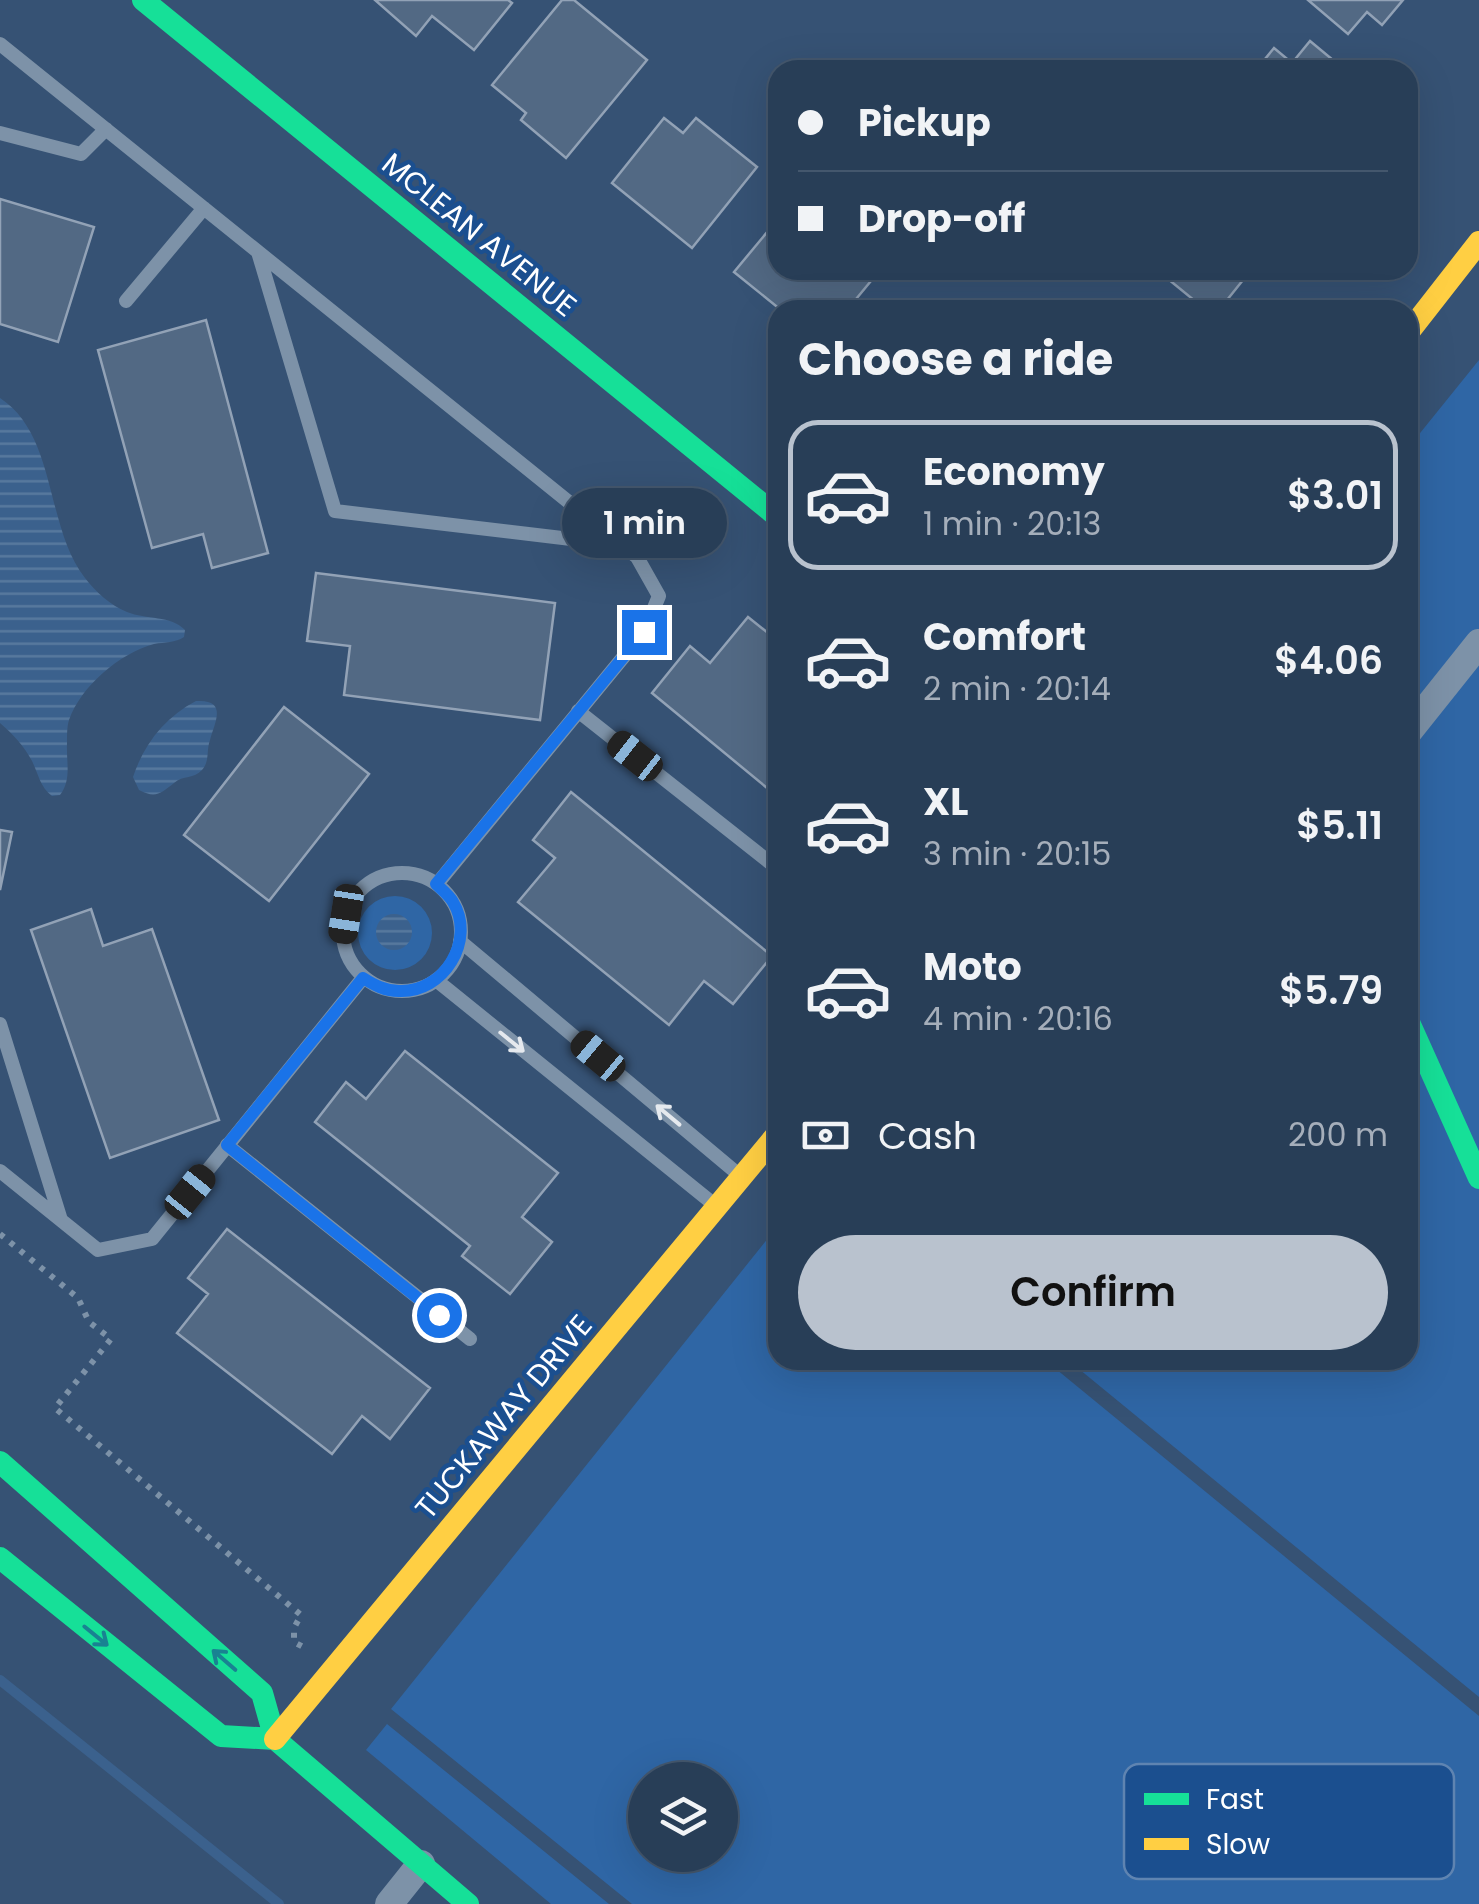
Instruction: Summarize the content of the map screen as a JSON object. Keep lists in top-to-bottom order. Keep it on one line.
{"streets":{"street":["MCLEAN AVENUE","TUCKAWAY DRIVE"]},"legend":["Fast","Slow"],"page":{"banner":["Pickup","Drop-off"],"heading":"Choose a ride","list":[{"name":"Economy","note":"1 min · 20:13","value":"$3.01"},{"name":"Comfort","note":"2 min · 20:14","value":"$4.06"},{"name":"XL","note":"3 min · 20:15","value":"$5.11"},{"name":"Moto","note":"4 min · 20:16","value":"$5.79"}],"bubble":"1 min","pay":["Cash","200 m"],"buttons":"Confirm"}}
